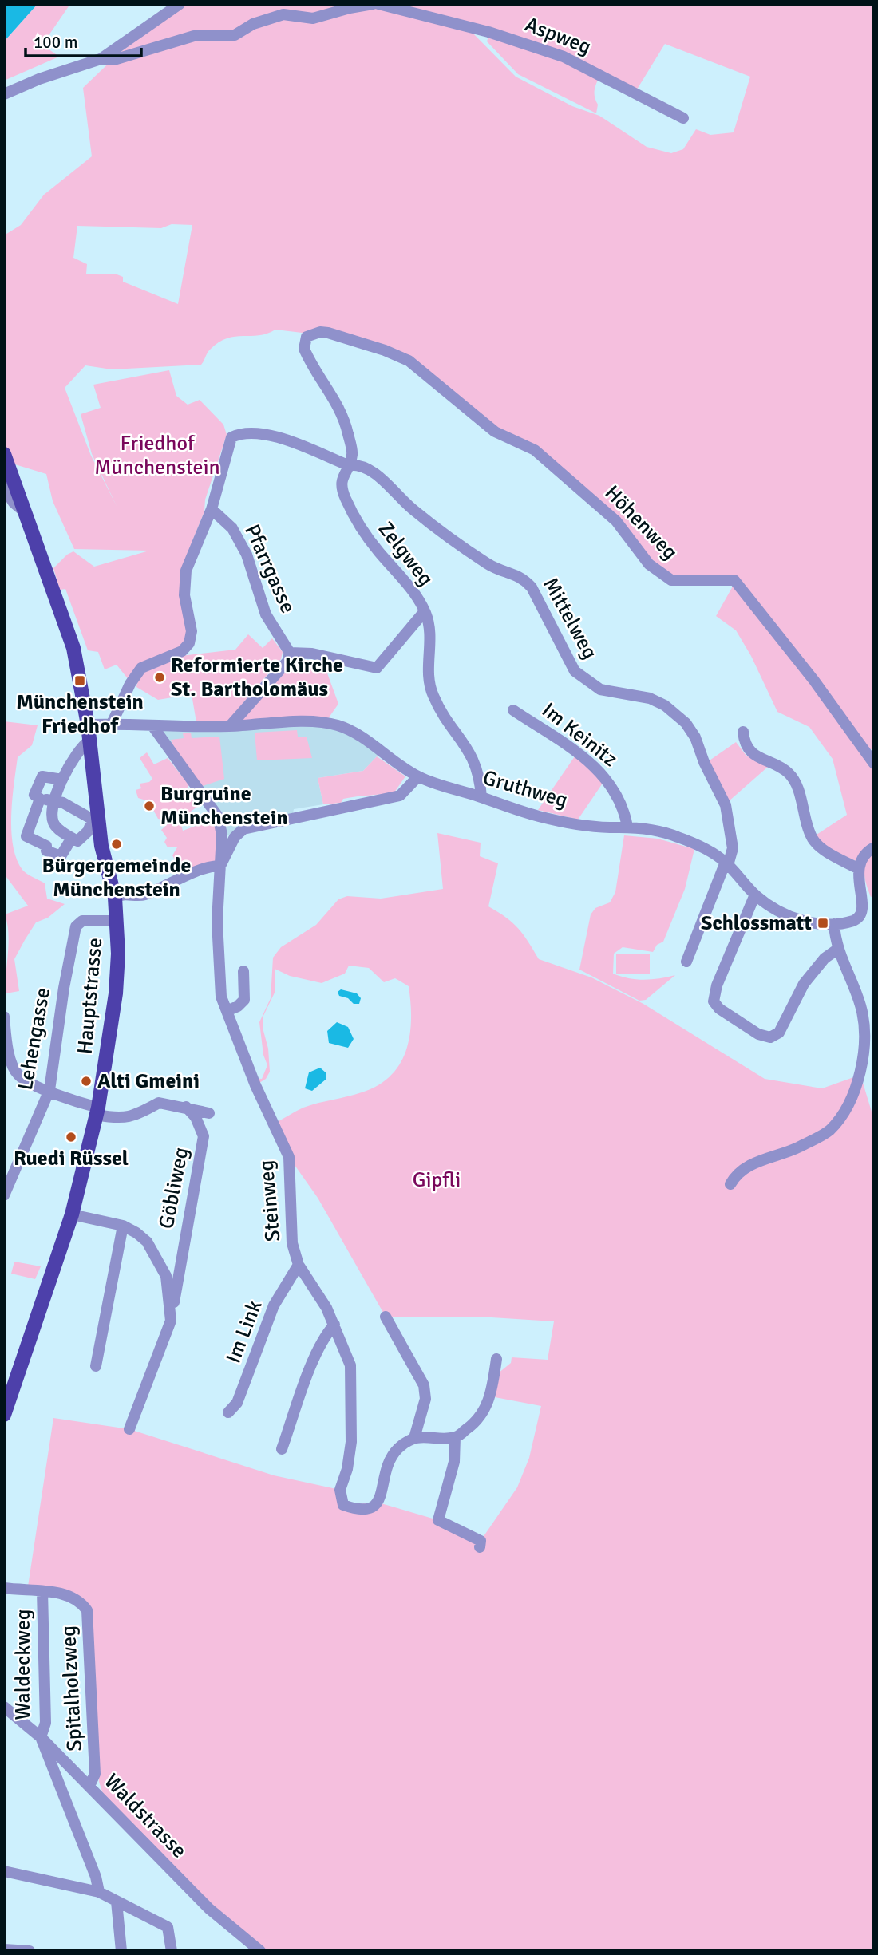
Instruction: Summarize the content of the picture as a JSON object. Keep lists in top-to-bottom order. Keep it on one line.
{"streets":{"main road":["Hauptstrasse"],"street":["Aspweg","Höhenweg","Zelgweg","Pfarrgasse","Mittelweg","Im Keinitz","Gruthweg","Lehengasse","Göbliweg","Steinweg","Im Link","Waldeckweg","Spitalholzweg","Waldstrasse"]},"crossings":[["Höhenweg","Zelgweg"],["Zelgweg","Mittelweg"],["Zelgweg","Gruthweg"],["Pfarrgasse","Mittelweg"],["Mittelweg","Gruthweg"],["Im Keinitz","Gruthweg"],["Gruthweg","Hauptstrasse"],["Gruthweg","Steinweg"],["Hauptstrasse","Lehengasse"],["Steinweg","Im Link"],["Waldeckweg","Spitalholzweg"],["Waldeckweg","Waldstrasse"],["Spitalholzweg","Waldstrasse"]],"parks":["Friedhof Münchenstein","Gipfli"],"places":{"other":["Reformierte Kirche St. Bartholomäus","Burgruine Münchenstein","Bürgergemeinde Münchenstein","Alti Gmeini","Ruedi Rüssel"],"transit":["Münchenstein Friedhof","Schlossmatt"]},"scale_bar":"100 m"}
